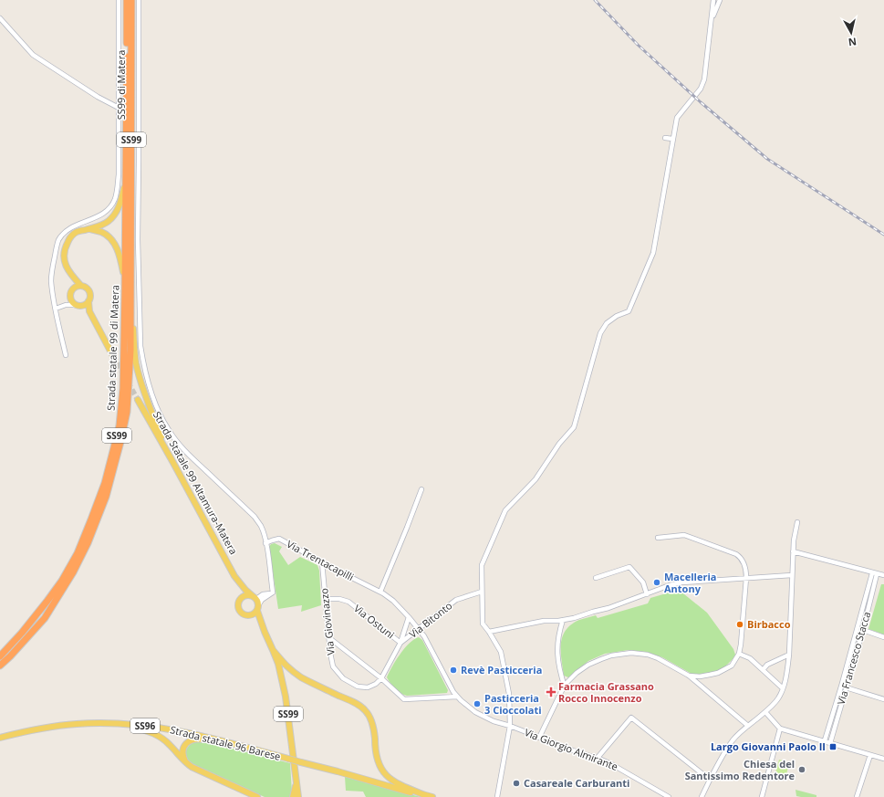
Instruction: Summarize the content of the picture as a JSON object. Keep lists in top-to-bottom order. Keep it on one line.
{"streets":{"highway":["SS99 di Matera","SS99","Strada statale 99 di Matera"],"main road":["Strada Statale 99 Altamura-Matera","SS96","Strada statale 96 Barese"],"street":["Via Trentacapilli","Via Bitonto","Via Giovinazzo","Via Ostuni","Via Francesco Stacca","Via Giorgio Almirante"]},"crossings":[["SS99 di Matera","Strada statale 99 di Matera"],["SS99","Strada statale 99 di Matera"],["SS99","Strada Statale 99 Altamura-Matera"],["Via Trentacapilli","Via Bitonto"],["Via Trentacapilli","Via Giovinazzo"],["Via Trentacapilli","Via Giorgio Almirante"],["Via Bitonto","Via Giovinazzo"],["Via Bitonto","Via Ostuni"],["Via Giovinazzo","Via Ostuni"],["SS96","Strada statale 96 Barese"]],"places":{"other":["Macelleria Antony","Birbacco","Revè Pasticceria","Pasticceria 3 Cioccolati","Chiesa del Santissimo Redentore","Casareale Carburanti"],"health":["Farmacia Grassano Rocco Innocenzo"],"transit":["Largo Giovanni Paolo II"]},"north":"bottom"}
